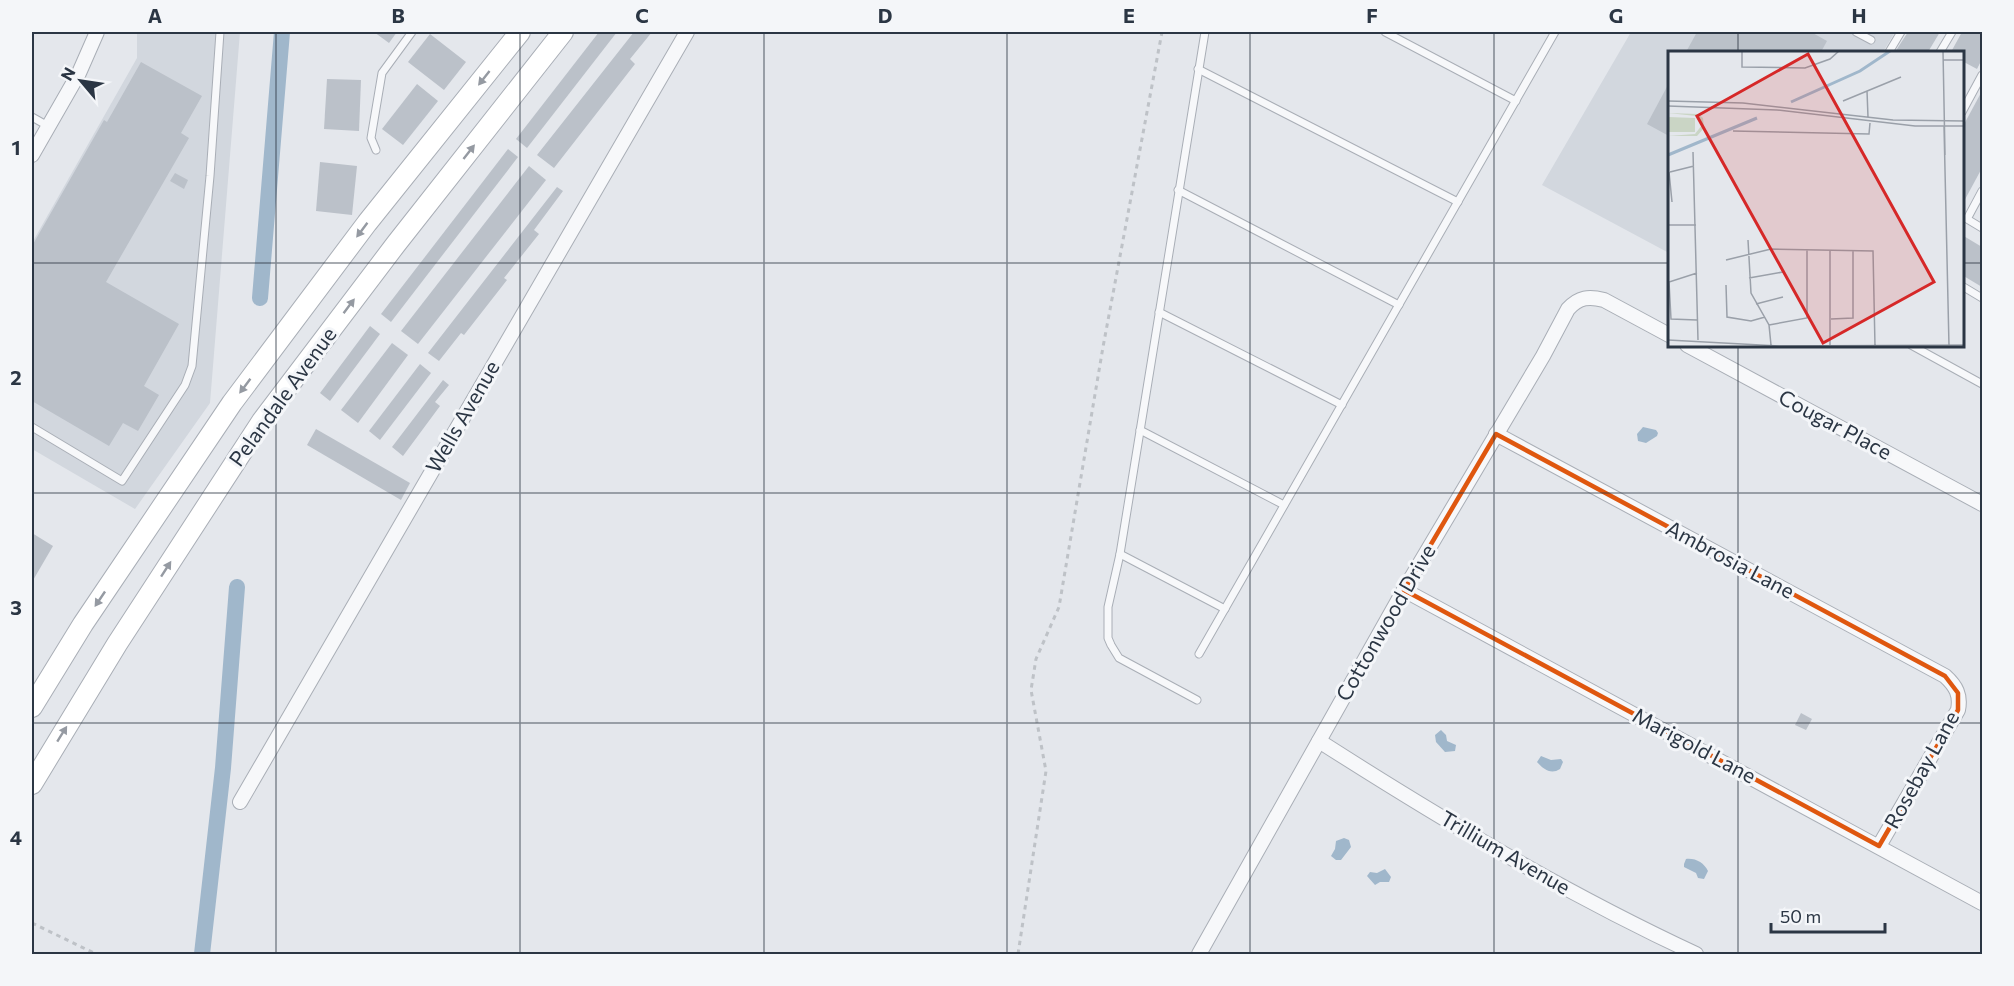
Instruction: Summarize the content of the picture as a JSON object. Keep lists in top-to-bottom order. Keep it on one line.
{"streets":{"main road":["Pelandale Avenue"],"street":["Wells Avenue","Cougar Place","Ambrosia Lane","Cottonwood Drive","Marigold Lane","Rosebay Lane","Trillium Avenue"]},"crossings":[["Ambrosia Lane","Cottonwood Drive"],["Ambrosia Lane","Rosebay Lane"],["Cottonwood Drive","Marigold Lane"],["Cottonwood Drive","Trillium Avenue"],["Marigold Lane","Rosebay Lane"]],"scale_bar":"50 m","north":"top left","grid":{"columns":["A","B","C","D","E","F","G","H"],"rows":["1","2","3","4"]}}
